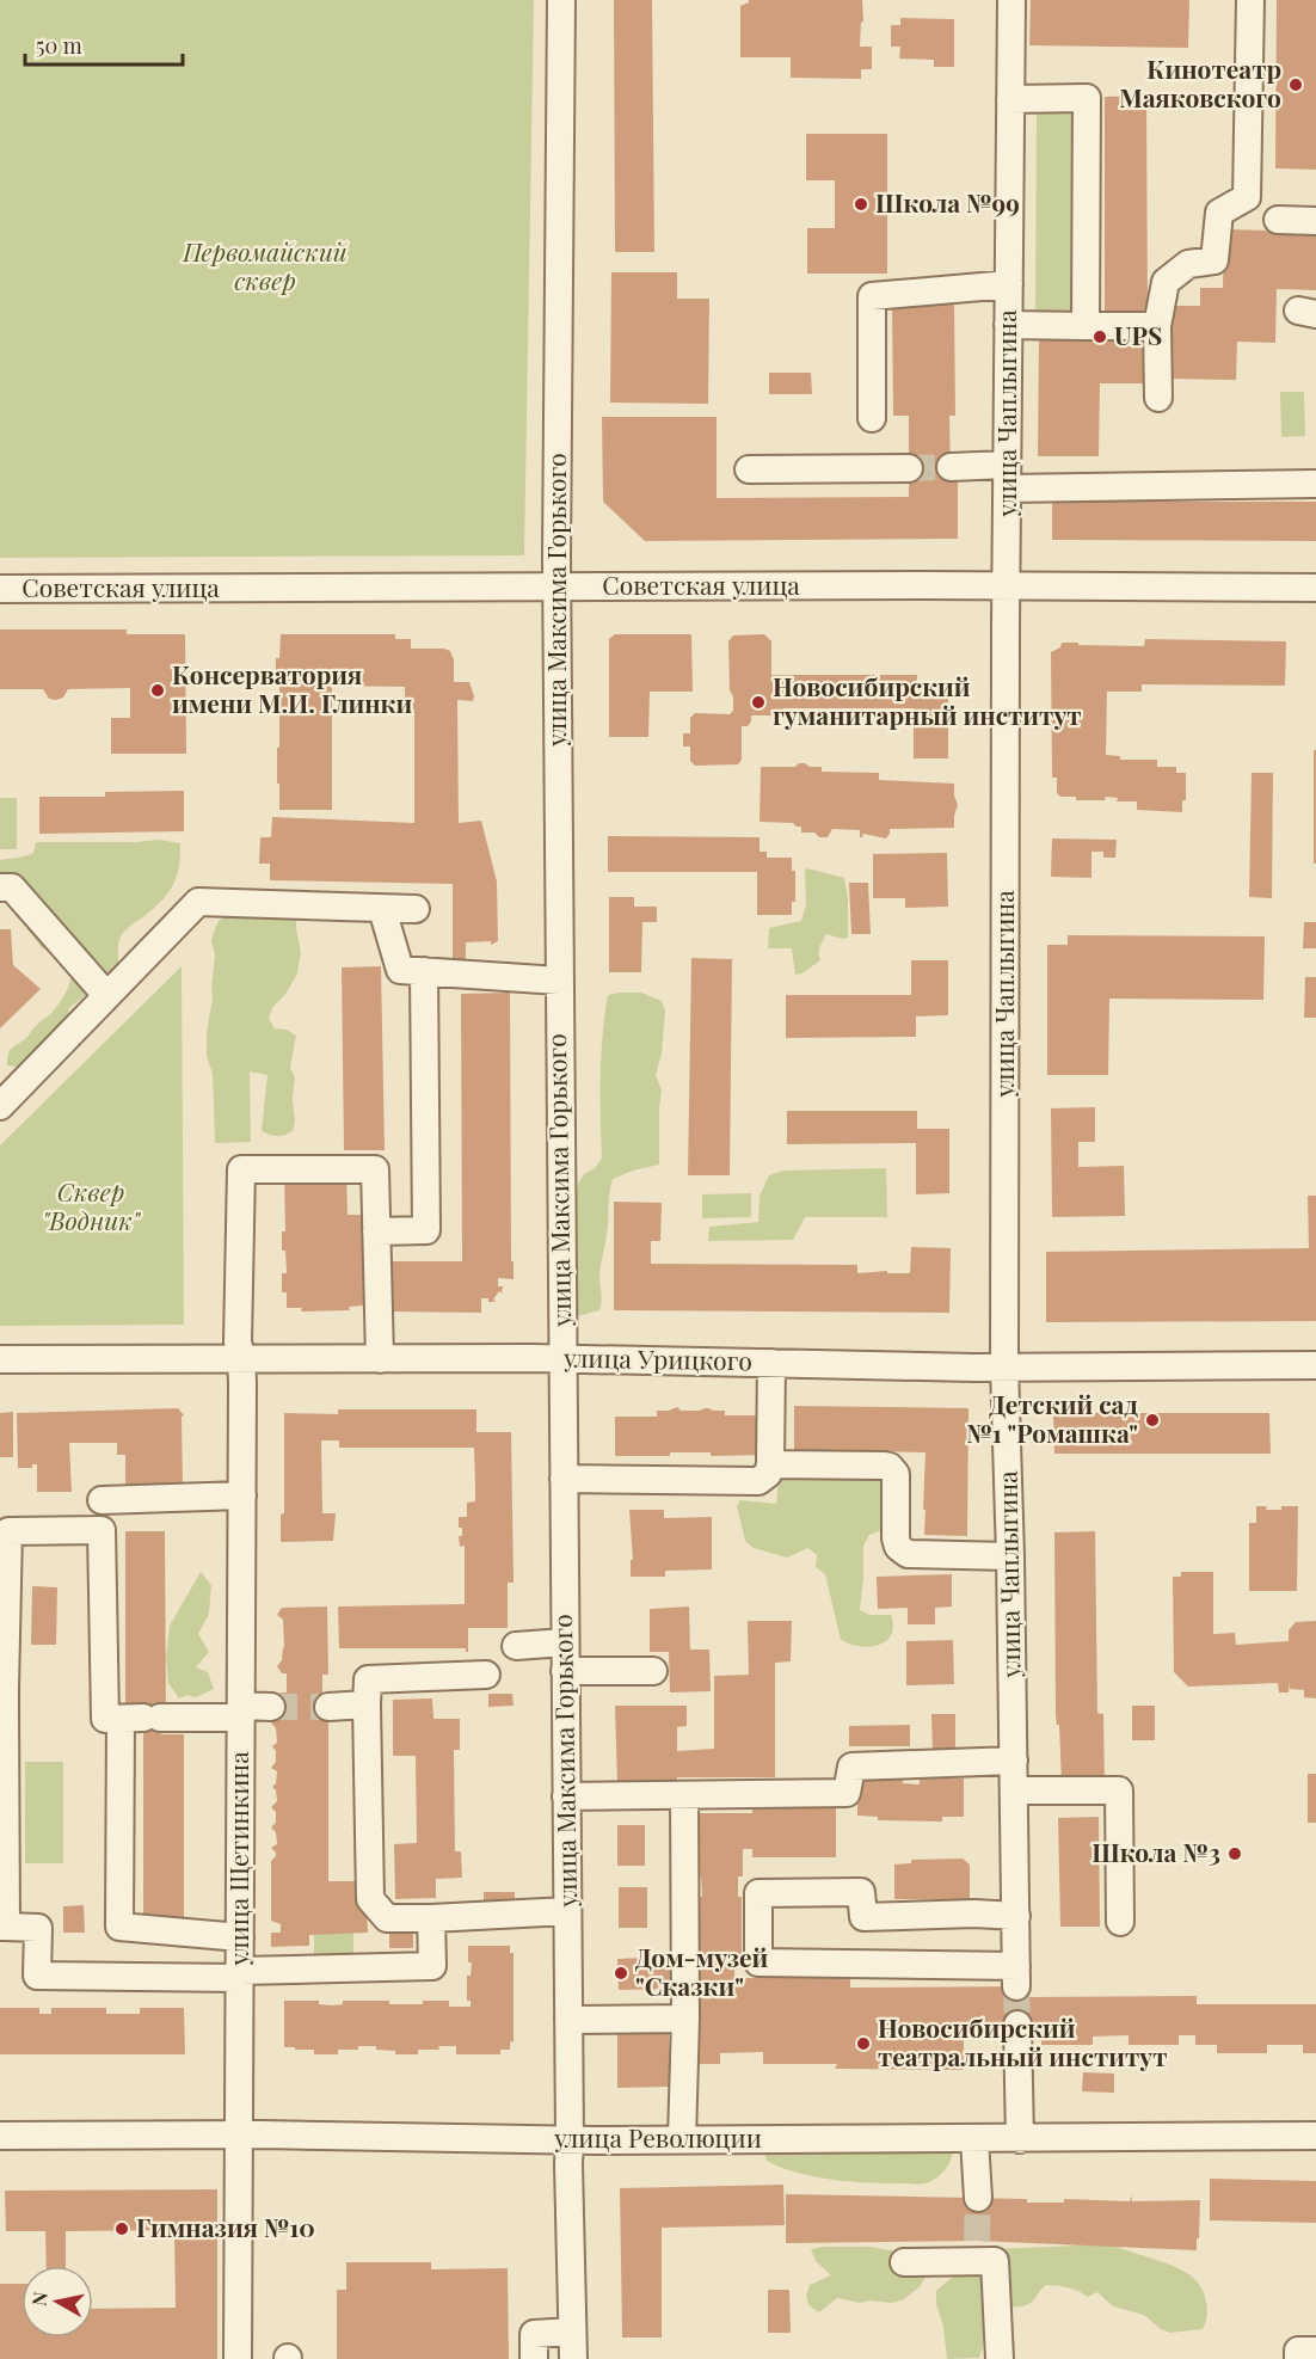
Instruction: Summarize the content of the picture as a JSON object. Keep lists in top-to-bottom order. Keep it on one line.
{"streets":{"street":["улица Чаплыгина","Советская улица","улица Максима Горького","улица Урицкого","улица Щетинкина","улица Революции"]},"crossings":[["улица Чаплыгина","Советская улица"],["улица Чаплыгина","улица Урицкого"],["Советская улица","улица Максима Горького"],["улица Максима Горького","улица Урицкого"],["улица Максима Горького","улица Революции"],["улица Урицкого","улица Щетинкина"],["улица Щетинкина","улица Революции"]],"parks":["Первомайский сквер","Сквер \"Водник\""],"places":["Кинотеатр Маяковского","Школа №99","UPS","Консерватория имени М.И. Глинки","Новосибирский гуманитарный институт","Детский сад №1 \"Ромашка\"","Школа №3","Дом-музей \"Сказки\"","Новосибирский театральный институт","Гимназия №10"],"scale_bar":"50 m","north":"left"}
